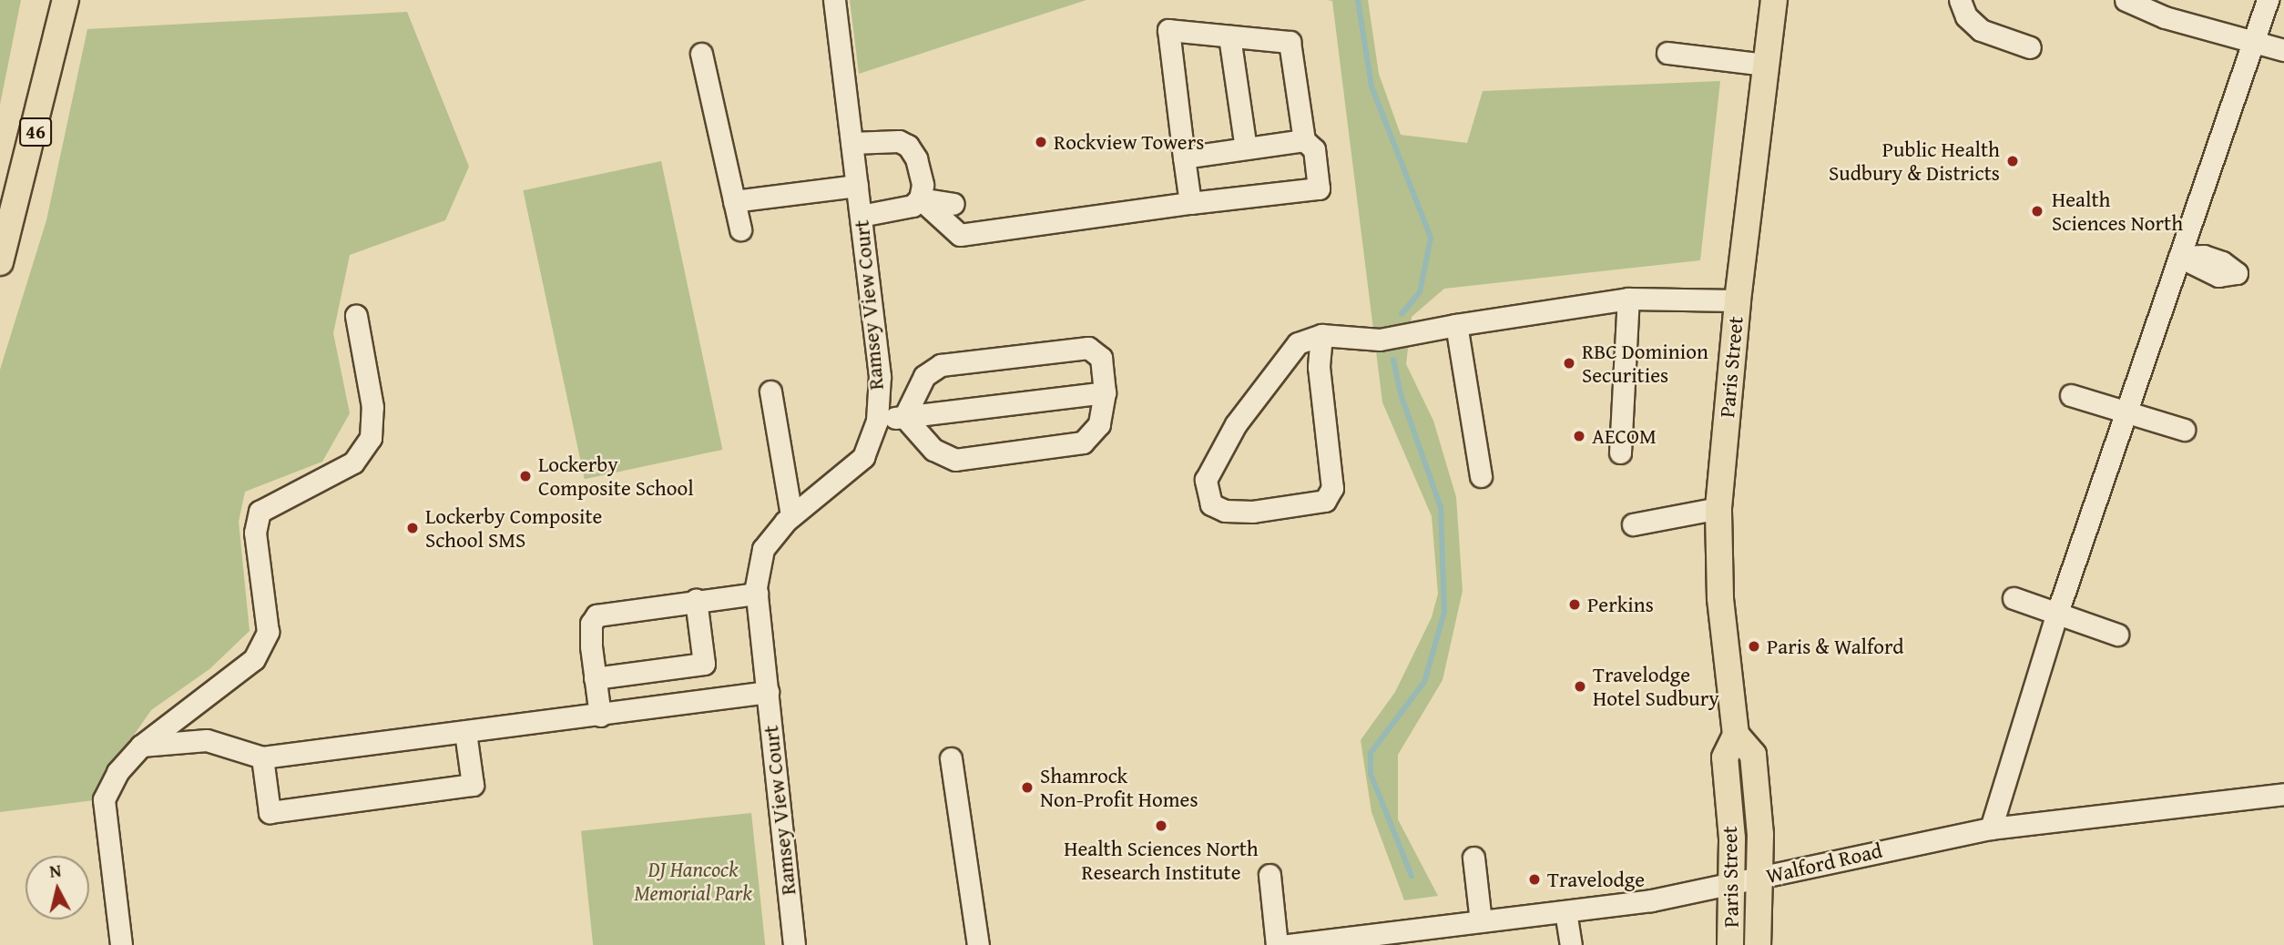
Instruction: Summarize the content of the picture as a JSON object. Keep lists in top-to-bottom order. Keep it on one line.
{"streets":{"main road":["46","Paris Street"],"street":["Ramsey View Court","Walford Road"]},"crossings":[["Paris Street","Walford Road"]],"parks":["DJ Hancock Memorial Park"],"places":["Rockview Towers","Public Health Sudbury & Districts","Health Sciences North","RBC Dominion Securities","AECOM","Lockerby Composite School","Lockerby Composite School SMS","Perkins","Paris & Walford","Travelodge Hotel Sudbury","Shamrock Non-Profit Homes","Health Sciences North Research Institute","Travelodge"],"north":"top"}
